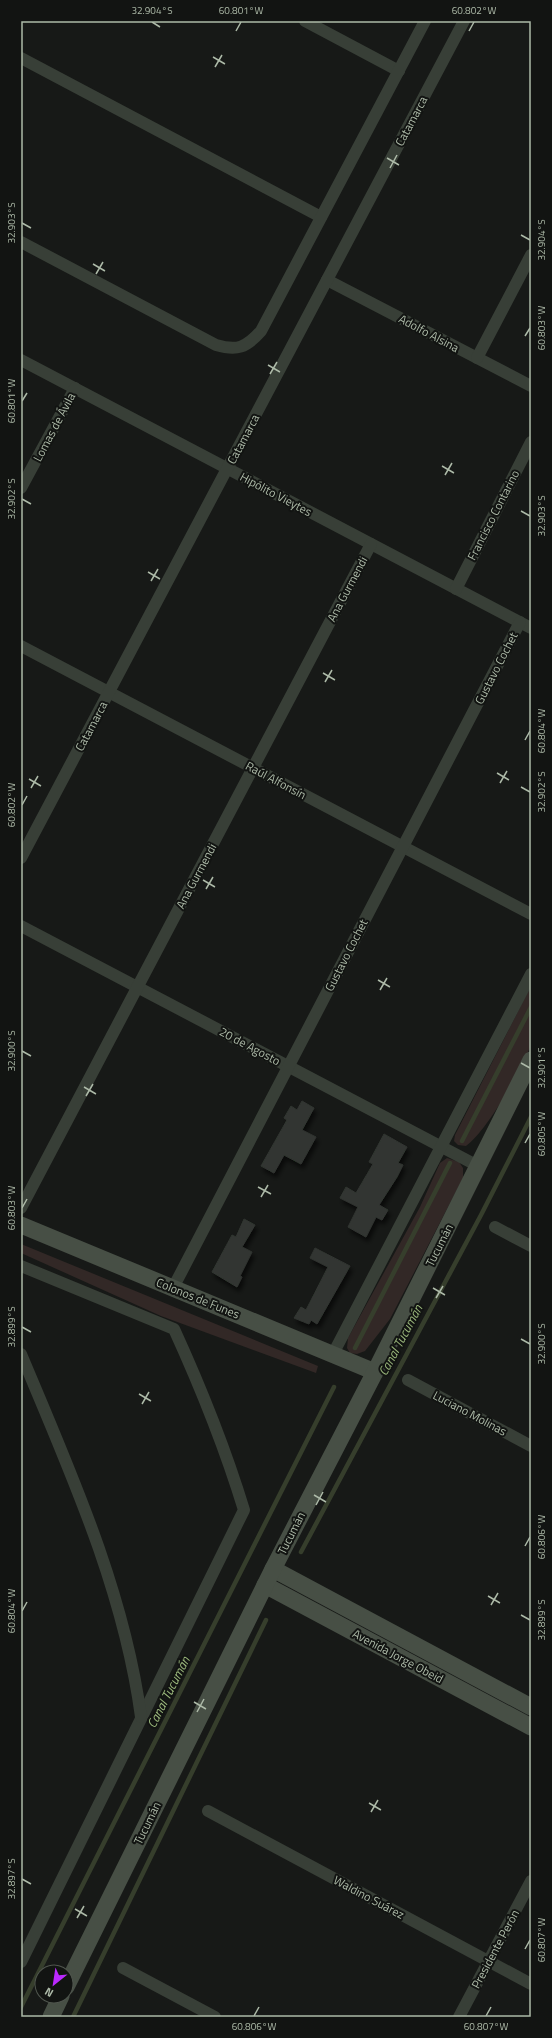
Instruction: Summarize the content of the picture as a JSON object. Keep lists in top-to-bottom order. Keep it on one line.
{"streets":{"main road":["Tucumán","Colonos de Funes","Avenida Jorge Obeid"],"street":["Catamarca","Adolfo Alsina","Lomas de Ávila","Hipólito Vieytes","Francisco Contarino","Ana Gurmendi","Gustavo Cochet","Raúl Alfonsín","20 de Agosto","Luciano Molinas","Waldino Suárez","Presidente Perón"]},"crossings":[["Catamarca","Adolfo Alsina"],["Catamarca","Hipólito Vieytes"],["Catamarca","Raúl Alfonsín"],["Lomas de Ávila","Hipólito Vieytes"],["Hipólito Vieytes","Francisco Contarino"],["Hipólito Vieytes","Ana Gurmendi"],["Hipólito Vieytes","Gustavo Cochet"],["Ana Gurmendi","Raúl Alfonsín"],["Ana Gurmendi","20 de Agosto"],["Gustavo Cochet","Raúl Alfonsín"],["Gustavo Cochet","20 de Agosto"],["Gustavo Cochet","Colonos de Funes"],["20 de Agosto","Tucumán"],["Tucumán","Colonos de Funes"],["Tucumán","Avenida Jorge Obeid"],["Waldino Suárez","Presidente Perón"]],"water":["Canal Tucumán"],"north":"bottom left","coordinates":["32.904°S","60.801°W","60.802°W","32.903°S","60.803°W","32.902°S","60.804°W","32.900°S","32.901°S","60.805°W","32.899°S","60.806°W","32.897°S","60.807°W"]}
